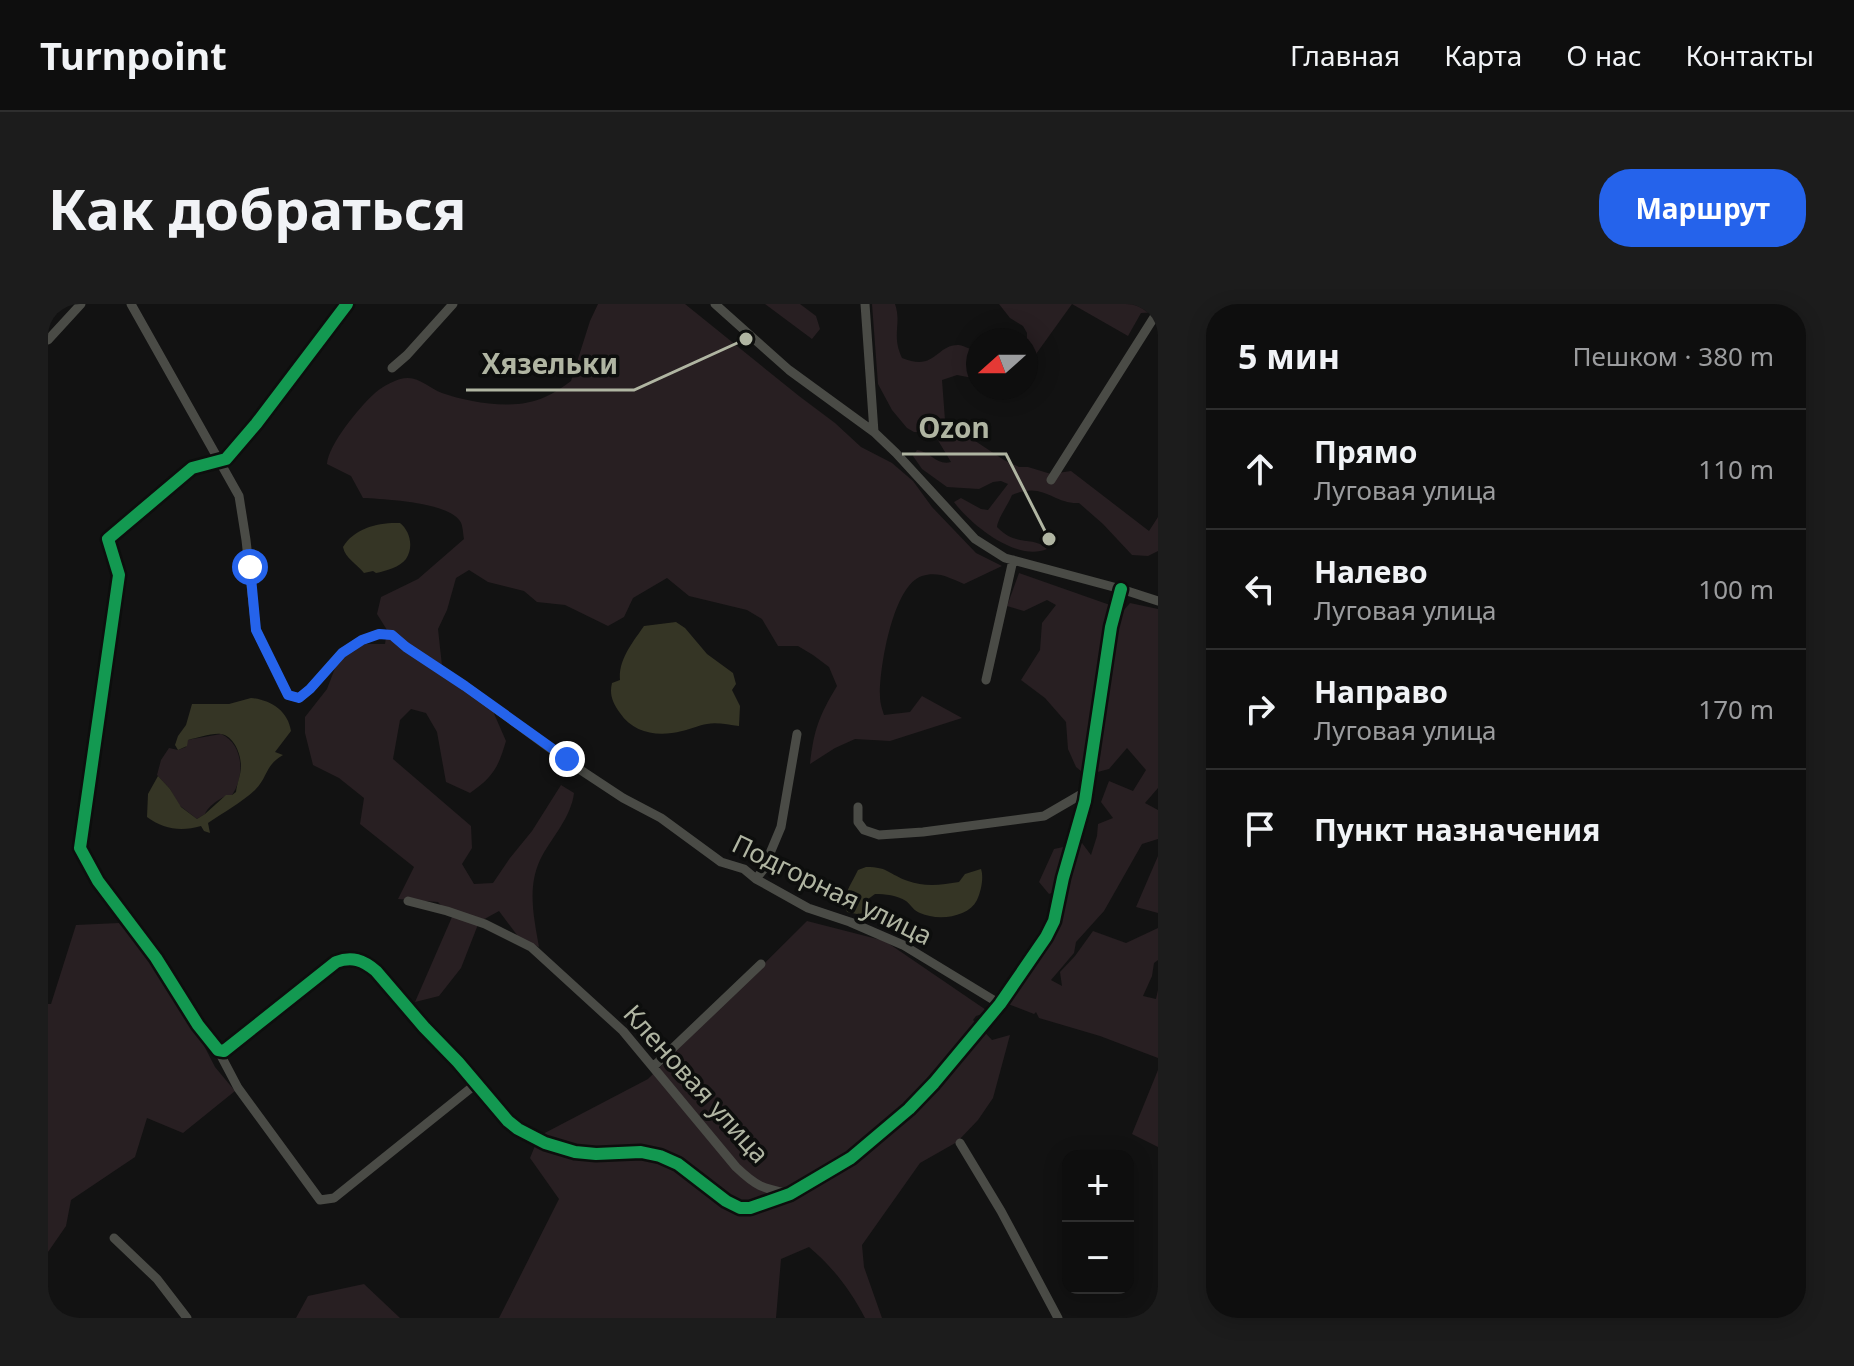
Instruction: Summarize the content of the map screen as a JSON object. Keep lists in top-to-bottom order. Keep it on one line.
{"streets":{"street":["Подгорная улица","Кленовая улица"]},"places":["Хязельки","Ozon"],"north":"left","page":{"header":"Turnpoint","nav":["Главная","Карта","О нас","Контакты"],"buttons":"Маршрут","title":"Как добраться","heading":["5 мин","Пешком · 380 m"],"list":[["Прямо","Луговая улица","110 m"],["Налево","Луговая улица","100 m"],["Направо","Луговая улица","170 m"],"Пункт назначения"],"map_buttons":["+","−"]}}
